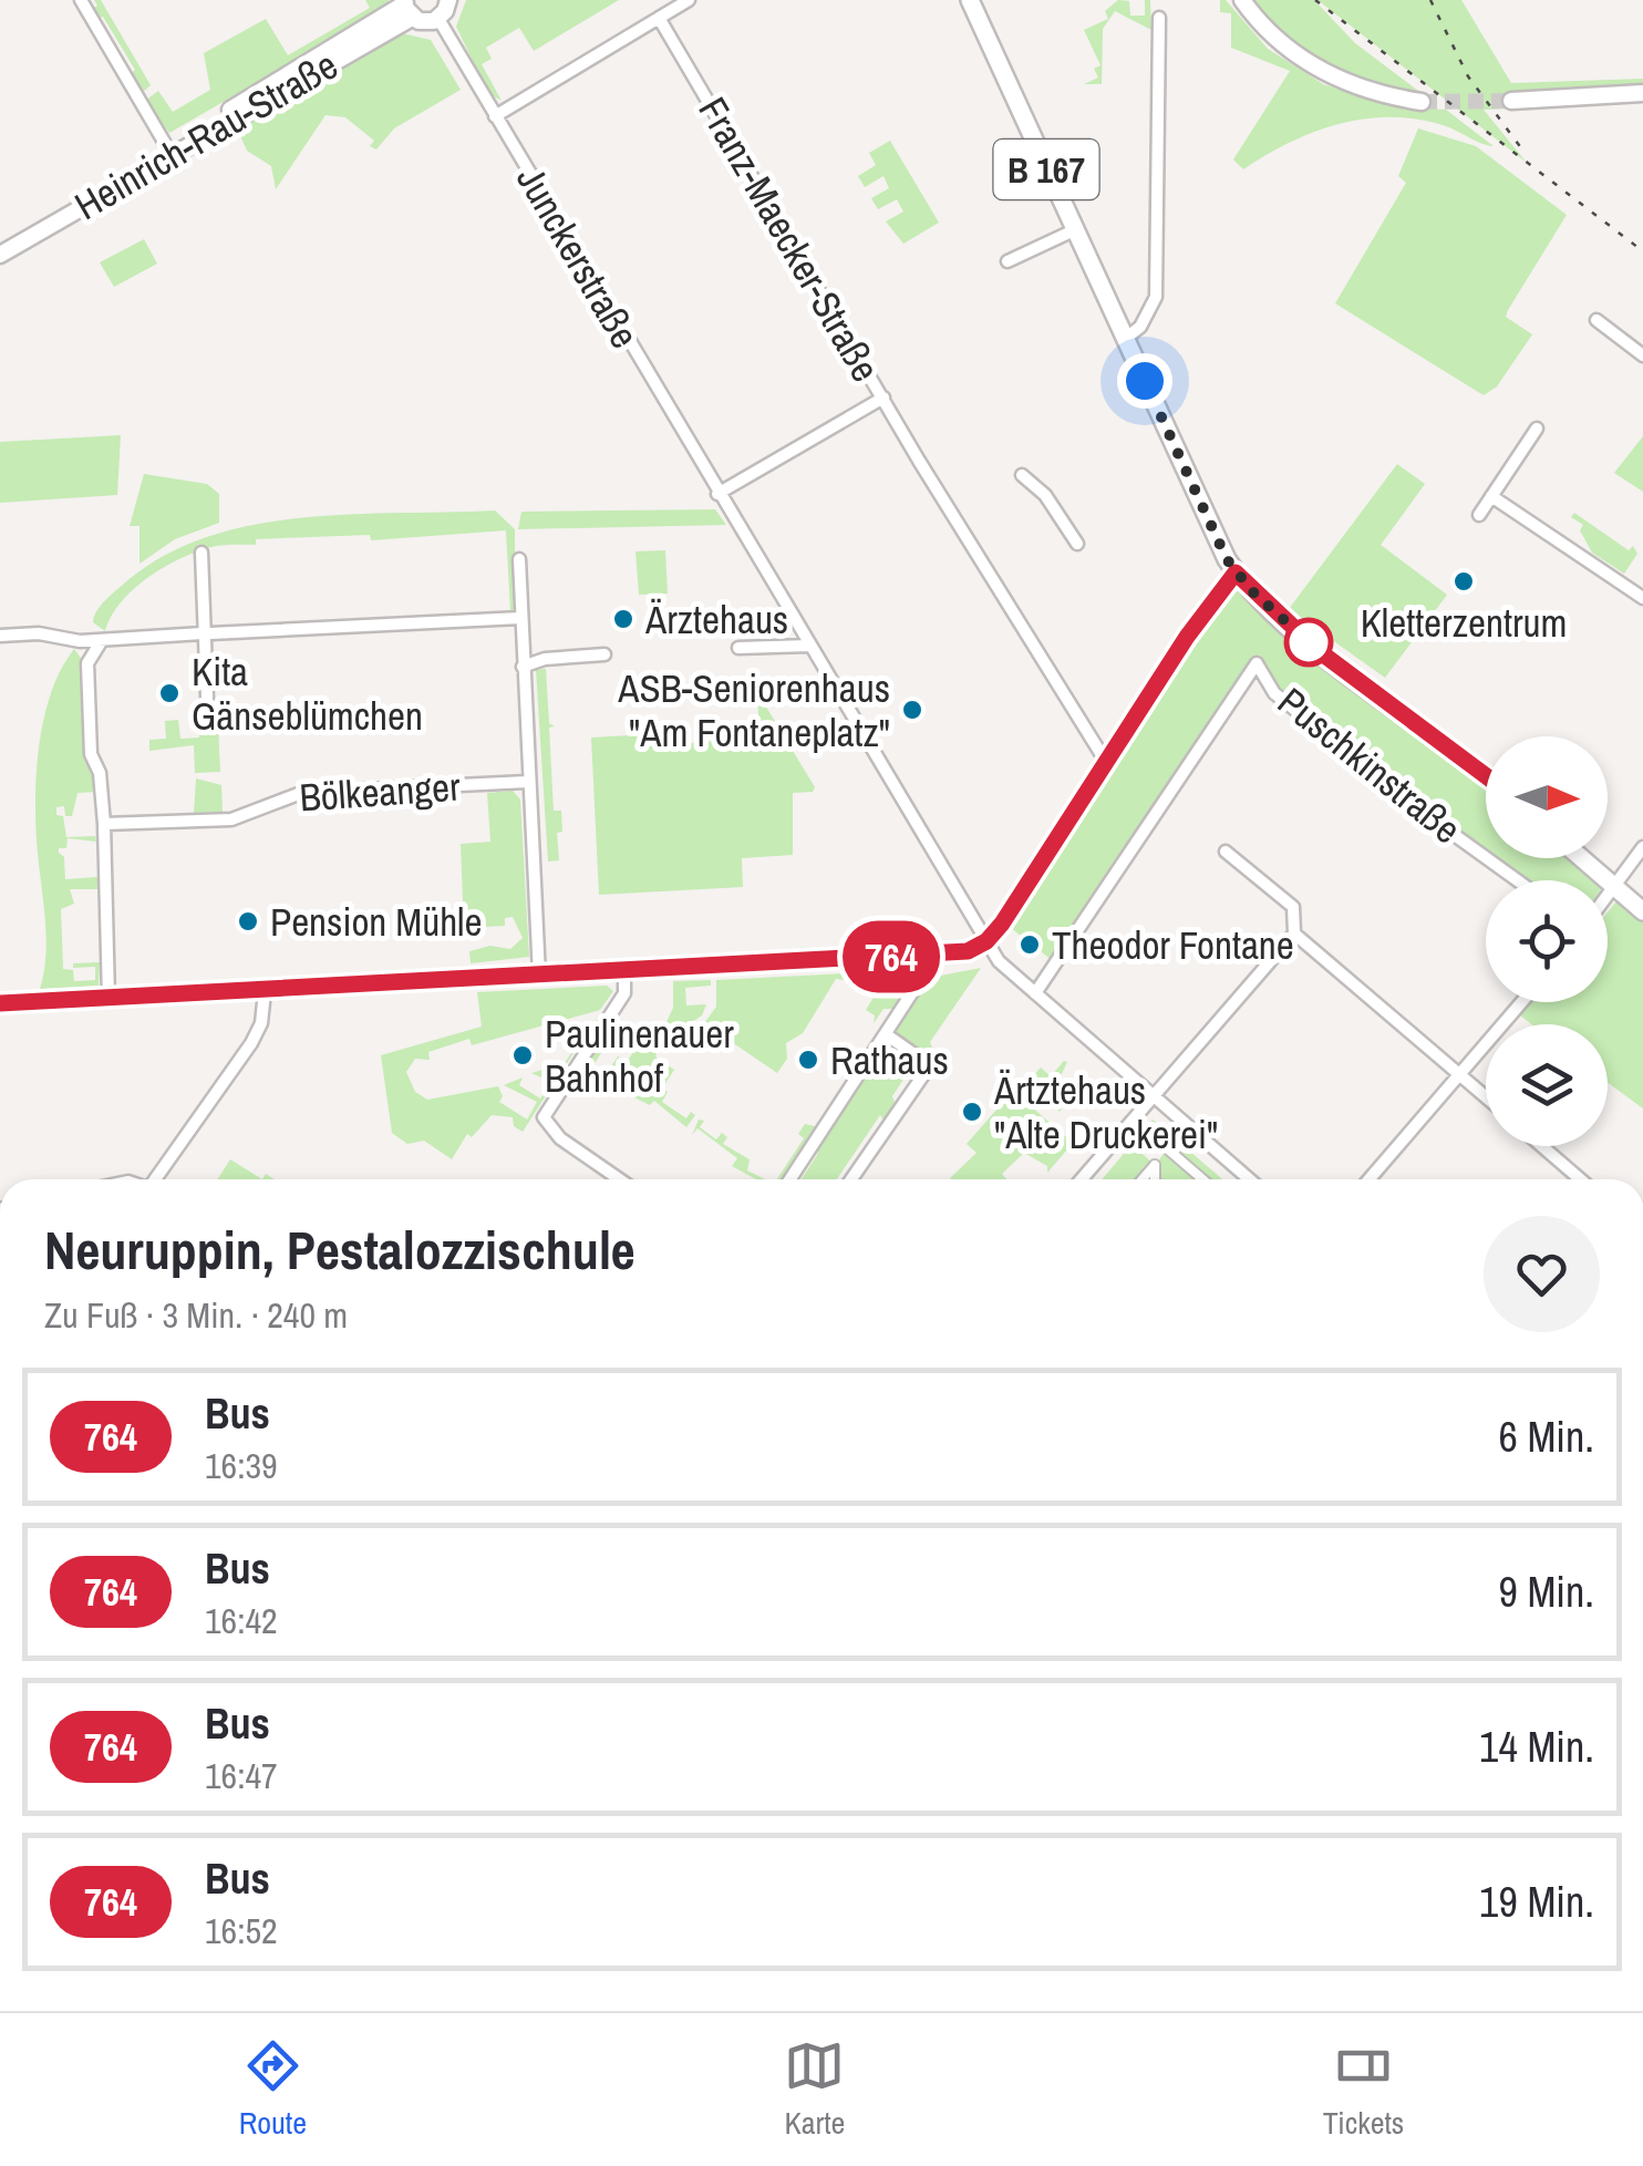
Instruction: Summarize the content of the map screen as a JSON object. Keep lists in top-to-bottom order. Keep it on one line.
{"streets":{"main road":["Heinrich-Rau-Straße","B 167","Puschkinstraße"],"street":["Franz-Maecker-Straße","Junckerstraße","Bölkeanger"]},"crossings":[["B 167","Puschkinstraße"],["Junckerstraße","Puschkinstraße"]],"places":["Kletterzentrum","Ärztehaus","Kita Gänseblümchen","ASB-Seniorenhaus \"Am Fontaneplatz\"","Pension Mühle","Theodor Fontane","Paulinenauer Bahnhof","Rathaus","Ärtztehaus \"Alte Druckerei\""],"lines":["bus line 764"],"north":"right","page":{"on_map":"764","heading":["Neuruppin, Pestalozzischule","Zu Fuß · 3 Min. · 240 m"],"list":[{"mark":"764","name":"Bus","note":"16:39","value":"6 Min."},{"mark":"764","name":"Bus","note":"16:42","value":"9 Min."},{"mark":"764","name":"Bus","note":"16:47","value":"14 Min."},{"mark":"764","name":"Bus","note":"16:52","value":"19 Min."}],"tabs":["Route","Karte","Tickets"]}}
